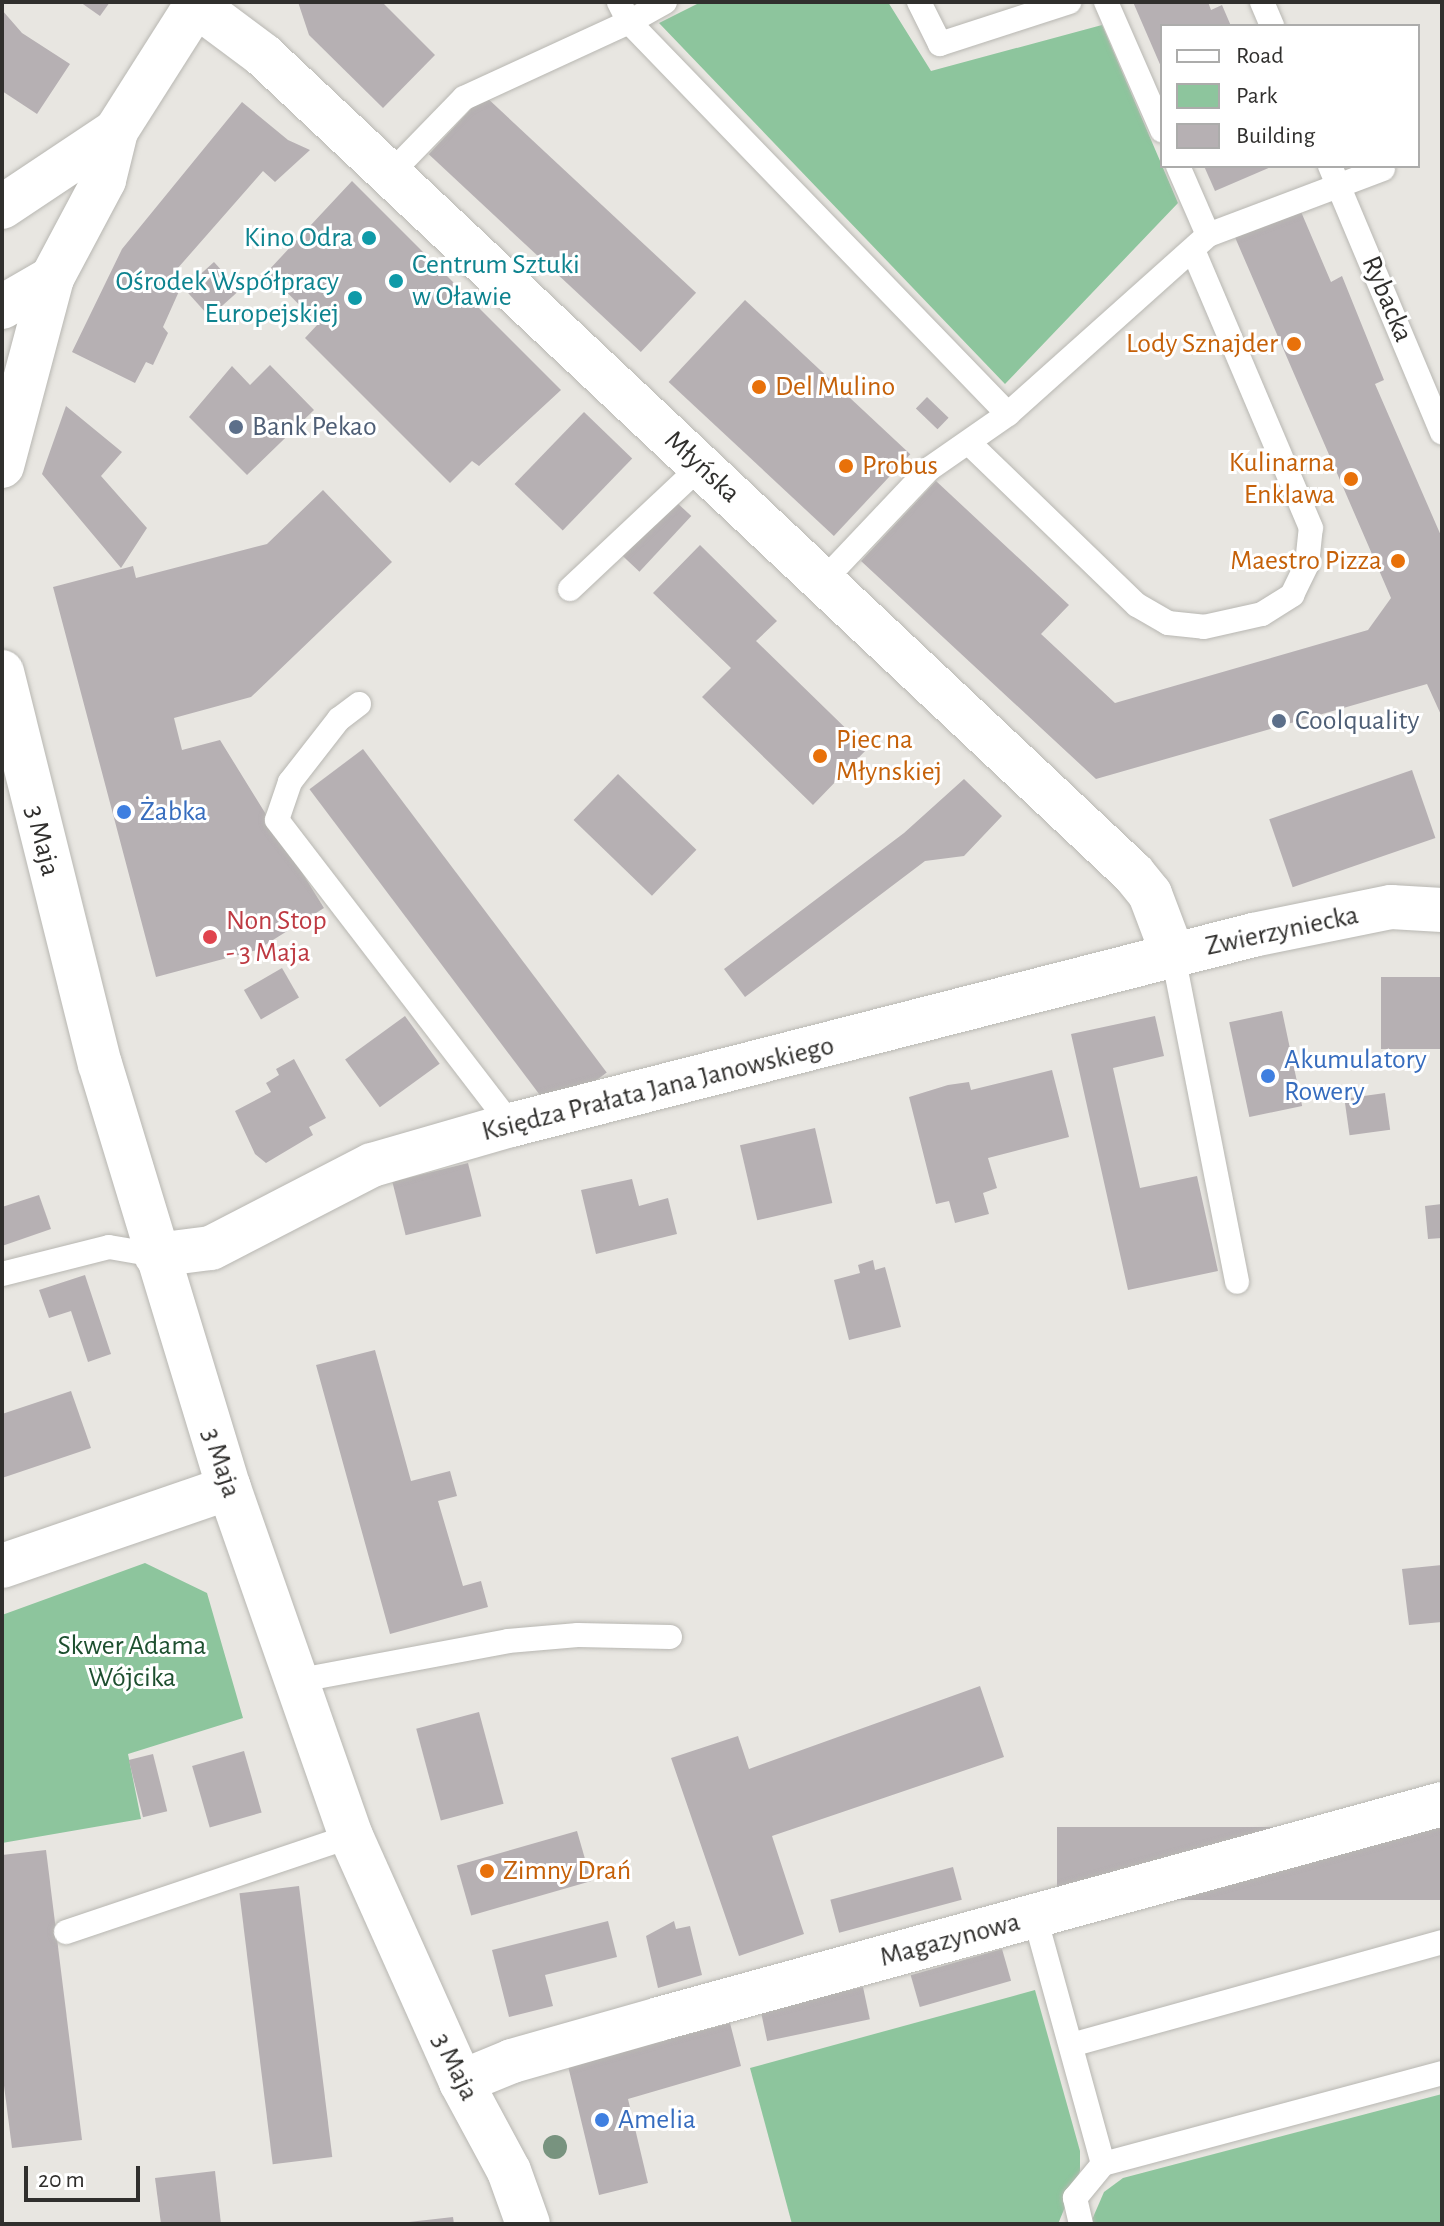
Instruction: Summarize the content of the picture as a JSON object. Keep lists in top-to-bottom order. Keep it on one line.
{"streets":{"street":["Młyńska","3 Maja","Zwierzyniecka","Księdza Prałata Jana Janowskiego","Magazynowa"],"lane":["Rybacka"]},"crossings":[["Młyńska","Zwierzyniecka"],["Młyńska","Księdza Prałata Jana Janowskiego"],["3 Maja","Księdza Prałata Jana Janowskiego"],["3 Maja","Magazynowa"],["Zwierzyniecka","Księdza Prałata Jana Janowskiego"]],"parks":["Skwer Adama Wójcika"],"places":["Kino Odra","Centrum Sztuki w Oławie","Ośrodek Współpracy Europejskiej","Lody Sznajder","Del Mulino","Bank Pekao","Probus","Kulinarna Enklawa","Maestro Pizza","Coolquality","Piec na Młynskiej","Żabka","Non Stop - 3 Maja","Akumulatory Rowery","Zimny Drań","Amelia"],"legend":["Road","Park","Building"],"scale_bar":"20 m"}
